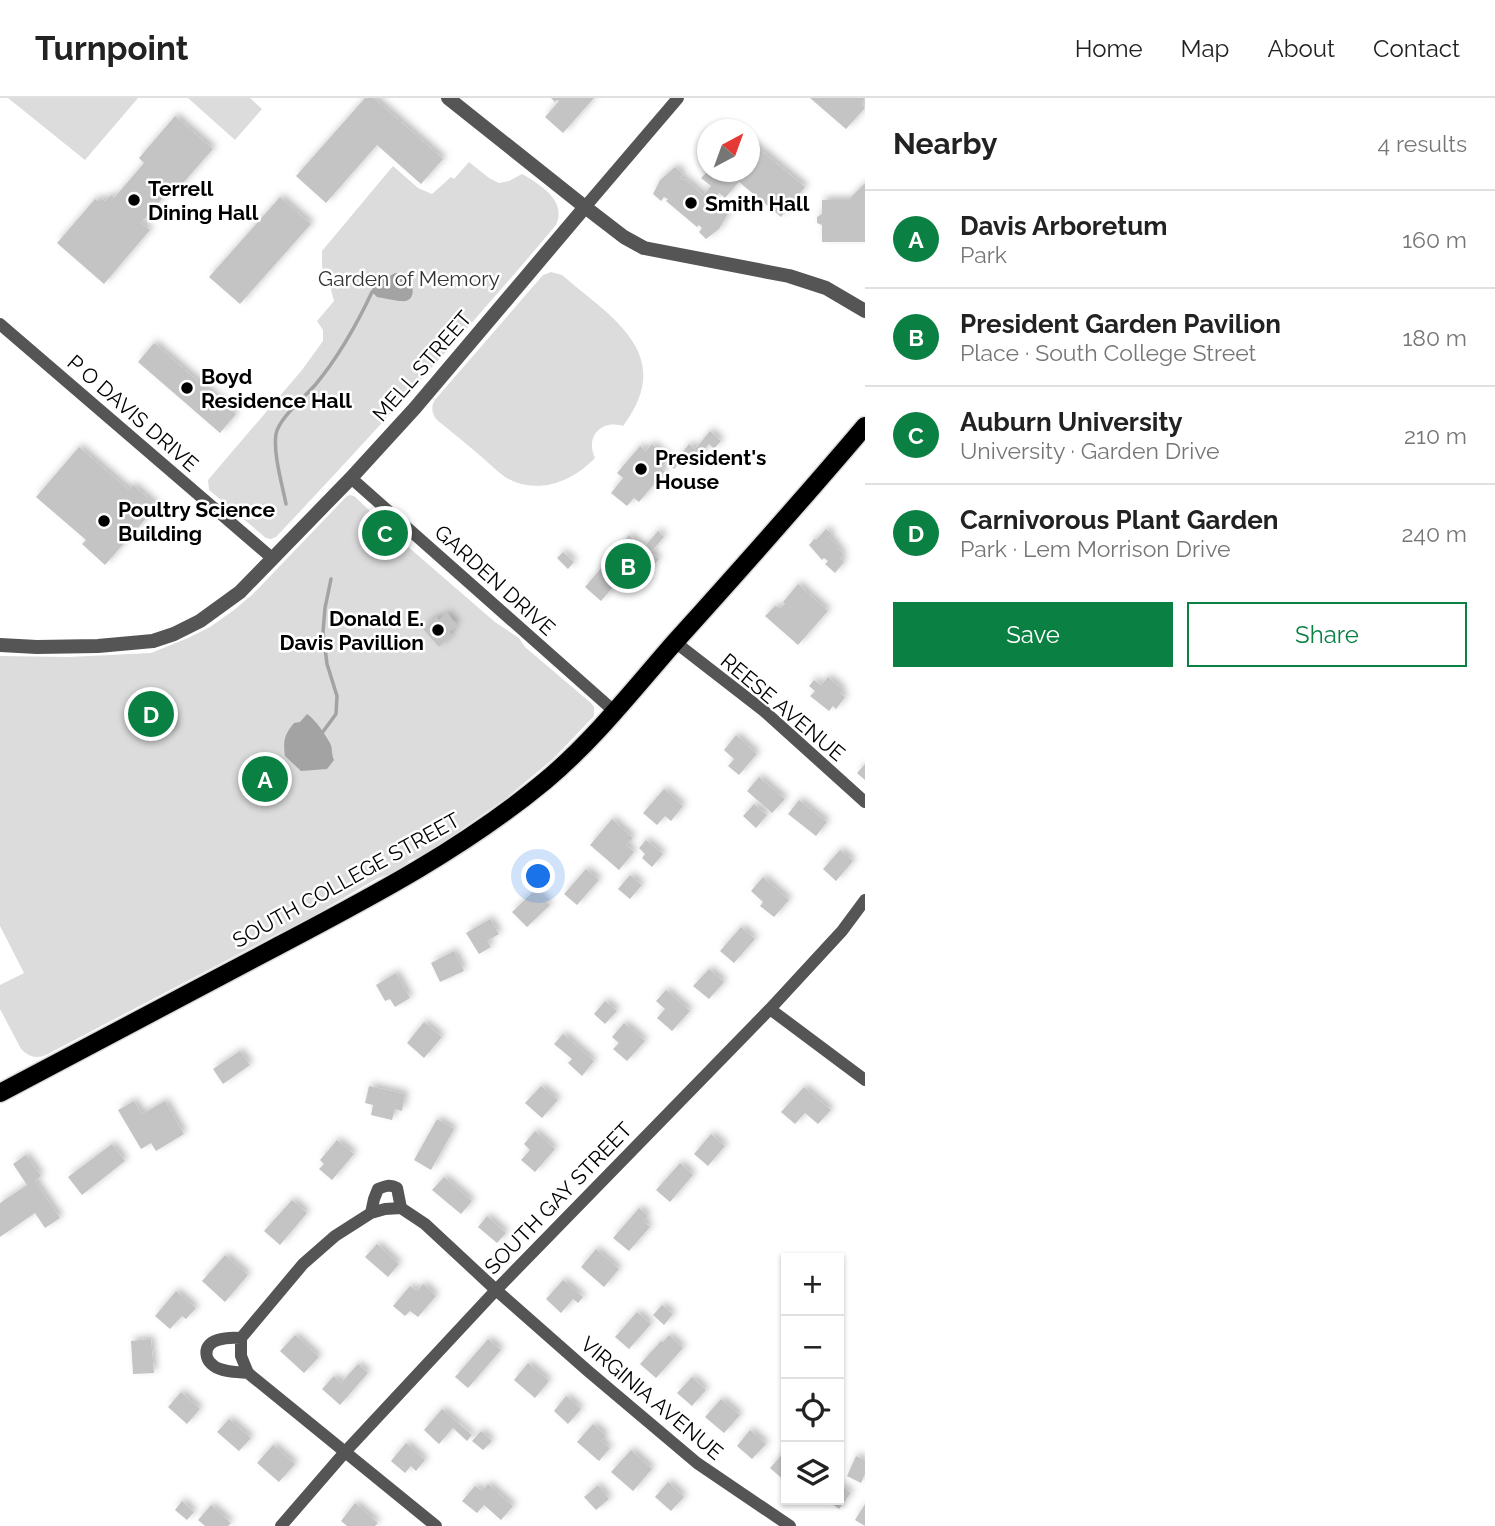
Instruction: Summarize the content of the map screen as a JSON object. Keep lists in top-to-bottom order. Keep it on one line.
{"streets":{"main road":["SOUTH COLLEGE STREET"],"street":["MELL STREET","P O DAVIS DRIVE","GARDEN DRIVE","REESE AVENUE","SOUTH GAY STREET","VIRGINIA AVENUE"]},"crossings":[["MELL STREET","P O DAVIS DRIVE"],["MELL STREET","GARDEN DRIVE"],["GARDEN DRIVE","SOUTH COLLEGE STREET"],["REESE AVENUE","SOUTH COLLEGE STREET"],["SOUTH GAY STREET","VIRGINIA AVENUE"]],"parks":["Garden of Memory"],"places":["Terrell Dining Hall","Smith Hall","Boyd Residence Hall","President's House","Poultry Science Building","Donald E. Davis Pavillion"],"north":"top right","page":{"header":"Turnpoint","nav":["Home","Map","About","Contact"],"heading":["Nearby","4 results"],"list":[{"mark":"A","name":"Davis Arboretum","note":"Park","value":"160 m"},{"mark":"B","name":"President Garden Pavilion","note":"Place · South College Street","value":"180 m"},{"mark":"C","name":"Auburn University","note":"University · Garden Drive","value":"210 m"},{"mark":"D","name":"Carnivorous Plant Garden","note":"Park · Lem Morrison Drive","value":"240 m"}],"pins":["C","B","D","A"],"buttons":["Save","Share"],"map_buttons":["+","−"]}}
